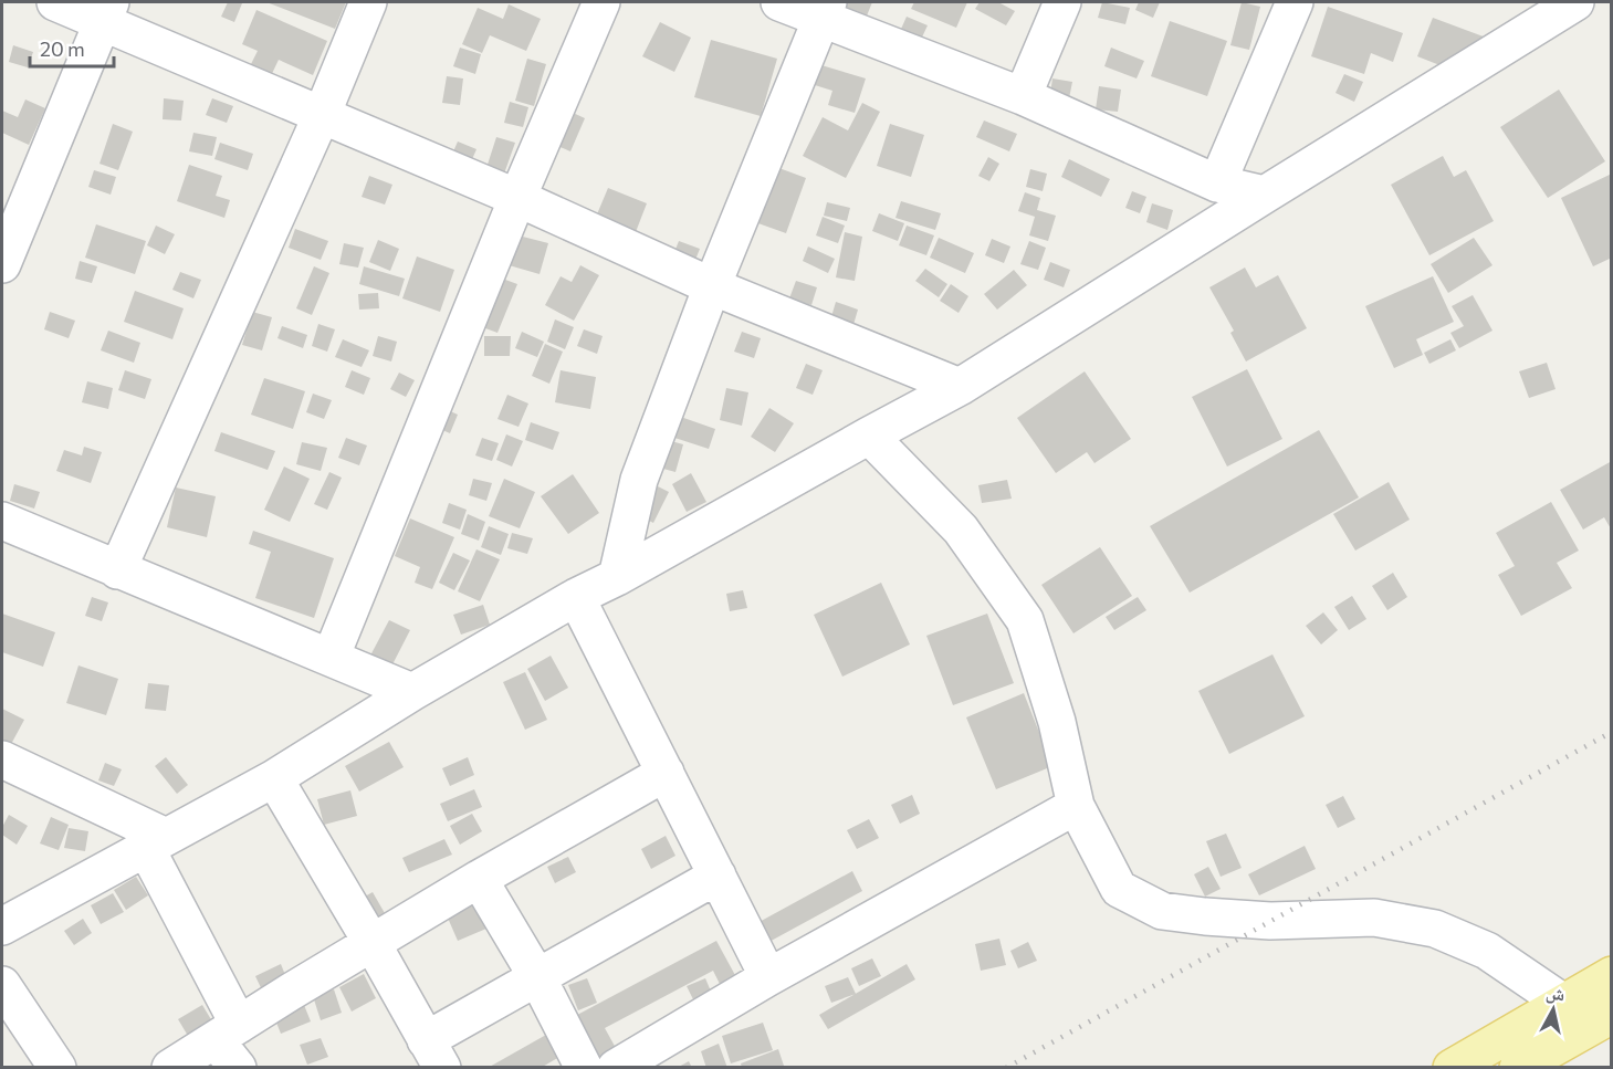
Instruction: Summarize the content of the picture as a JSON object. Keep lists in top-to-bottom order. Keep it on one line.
{"scale_bar":"20 m","north":"top"}
